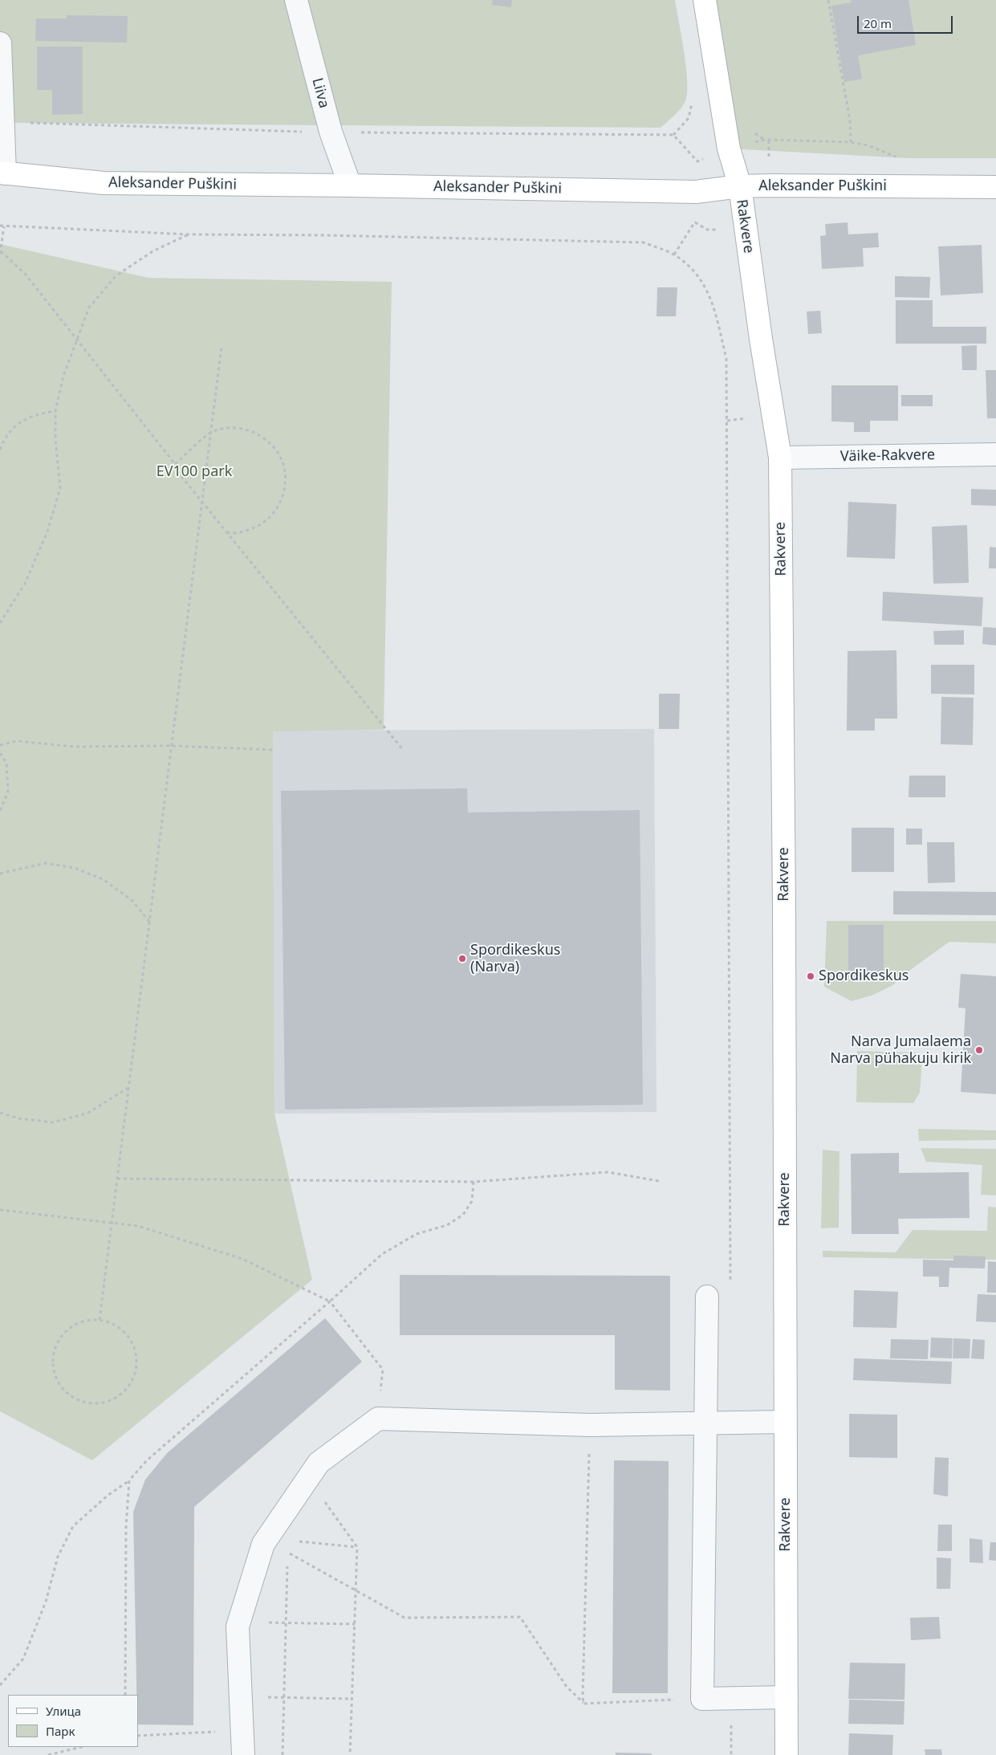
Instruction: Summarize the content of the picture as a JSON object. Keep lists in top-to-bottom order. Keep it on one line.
{"streets":{"street":["Liiva","Aleksander Puškini","Rakvere","Väike-Rakvere"]},"crossings":[["Liiva","Aleksander Puškini"],["Aleksander Puškini","Rakvere"],["Rakvere","Väike-Rakvere"]],"parks":["EV100 park"],"places":["Spordikeskus (Narva)","Spordikeskus","Narva Jumalaema Narva pühakuju kirik"],"legend":["Улица","Парк"],"scale_bar":"20 m"}
